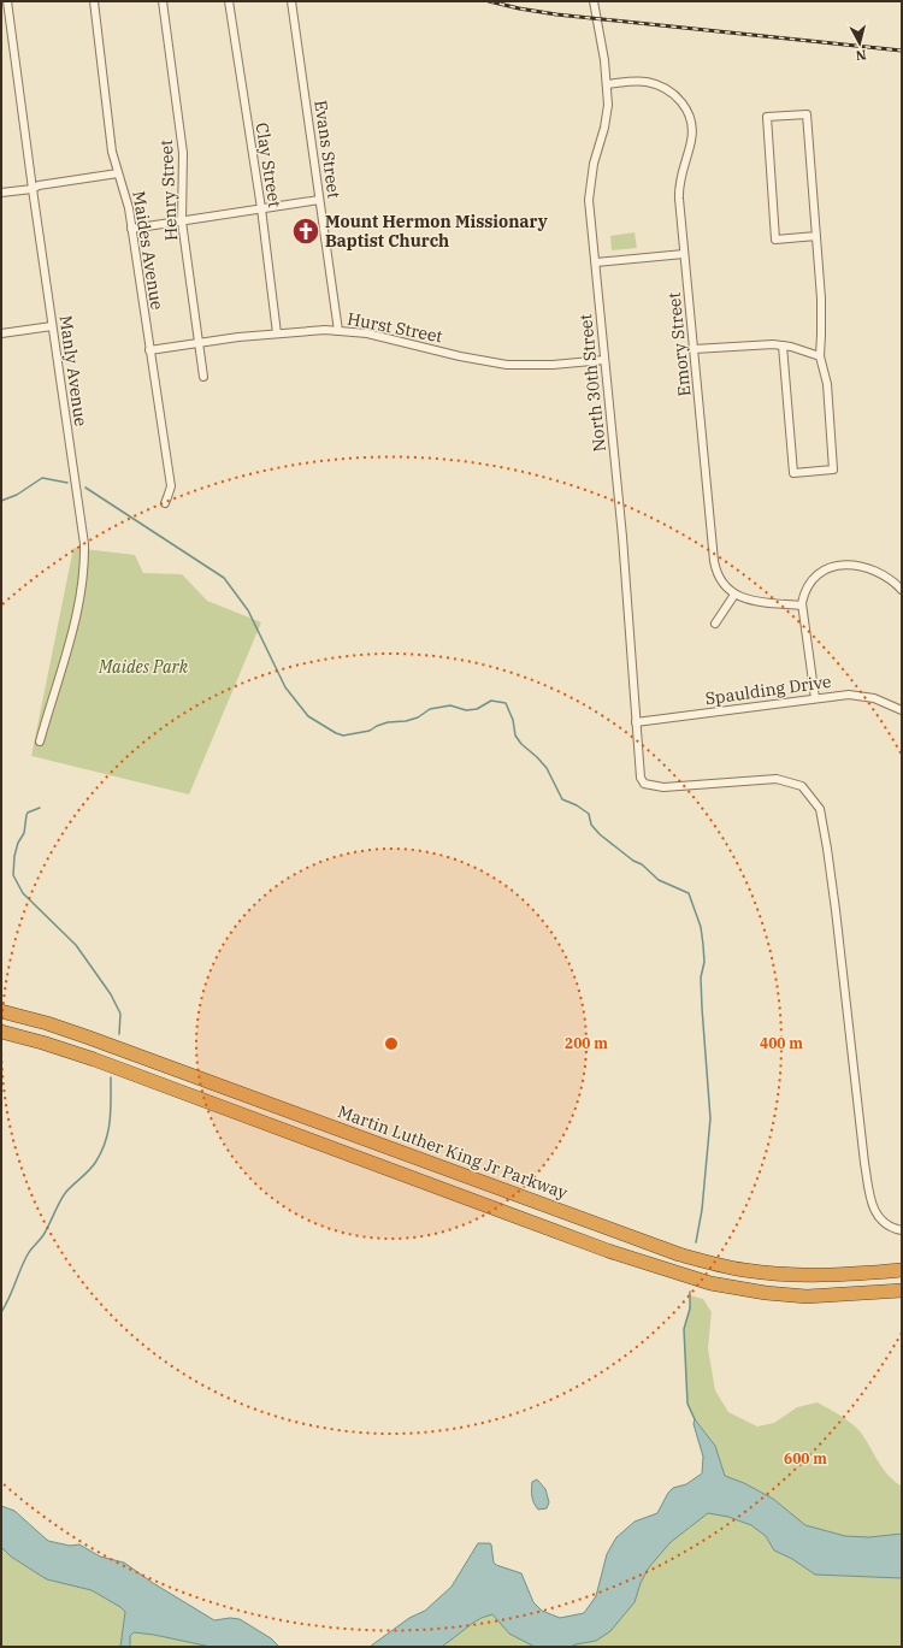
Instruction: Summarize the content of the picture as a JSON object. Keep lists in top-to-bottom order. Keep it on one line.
{"streets":{"highway":["Martin Luther King Jr Parkway"],"street":["Evans Street","Clay Street","Henry Street","Maides Avenue","Hurst Street","Emory Street","Manly Avenue","North 30th Street","Spaulding Drive"]},"crossings":[["Evans Street","Hurst Street"],["Clay Street","Hurst Street"],["Henry Street","Hurst Street"],["Maides Avenue","Hurst Street"],["Hurst Street","North 30th Street"],["Emory Street","North 30th Street"],["North 30th Street","Spaulding Drive"]],"parks":["Maides Park"],"places":{"church":["Mount Hermon Missionary Baptist Church"]},"north":"bottom","rings":["200 m","400 m","600 m"]}
